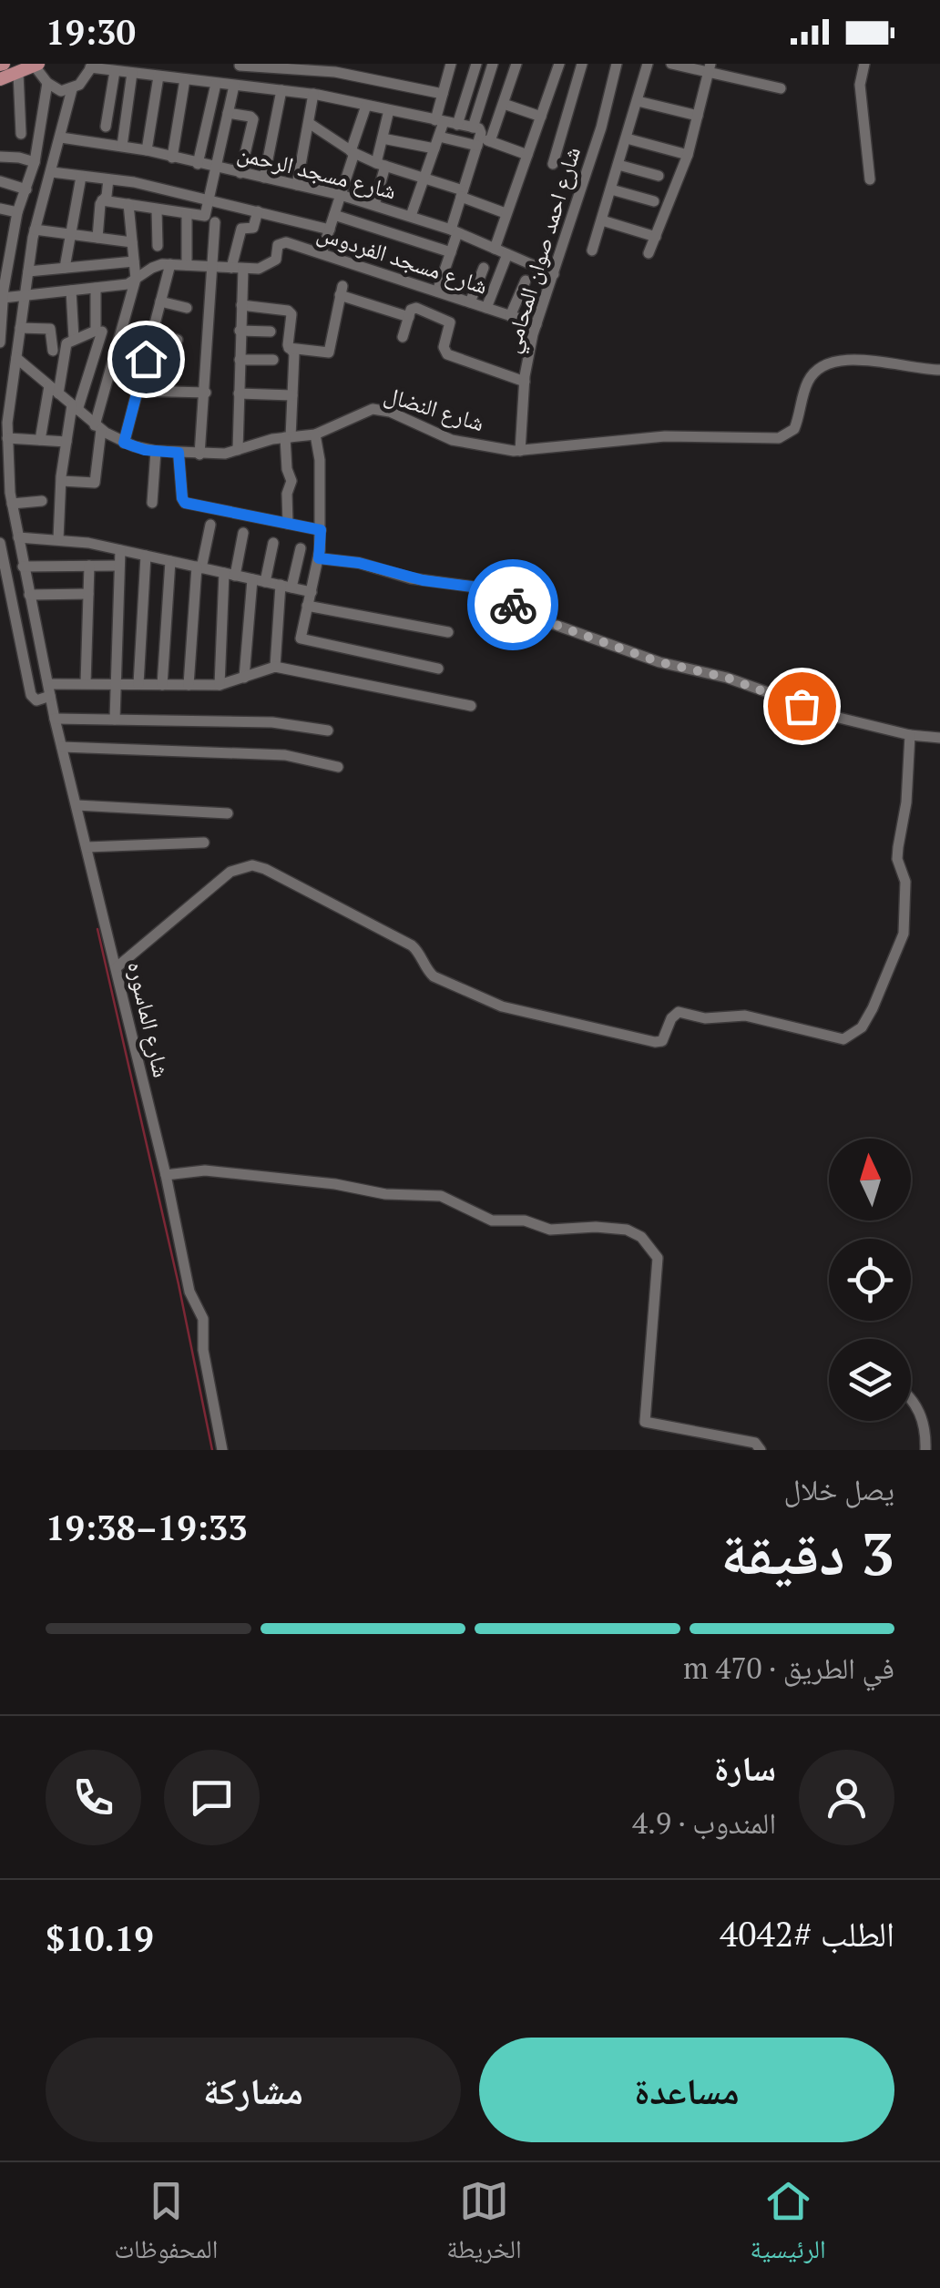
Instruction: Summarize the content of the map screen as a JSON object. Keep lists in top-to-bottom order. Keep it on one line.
{"streets":{"street":["شارع مسجد الرحمن","شارع احمد صوان المحامي","شارع مسجد الفردوس","شارع النضال","شارع الماسوره"]},"crossings":[["شارع مسجد الرحمن","شارع احمد صوان المحامي"],["شارع مسجد الرحمن","شارع الماسوره"],["شارع احمد صوان المحامي","شارع مسجد الفردوس"],["شارع احمد صوان المحامي","شارع النضال"],["شارع النضال","شارع الماسوره"]],"north":"top","page":{"status":"19:30","heading":["3 دقيقة","يصل خلال","19:33–19:38"],"panel":["سارة","المندوب · 4.9","الطلب #4042","$10.19"],"bar":"في الطريق · 470 m","buttons":["مساعدة","مشاركة"],"tabs":["الرئيسية","الخريطة","المحفوظات"]}}
